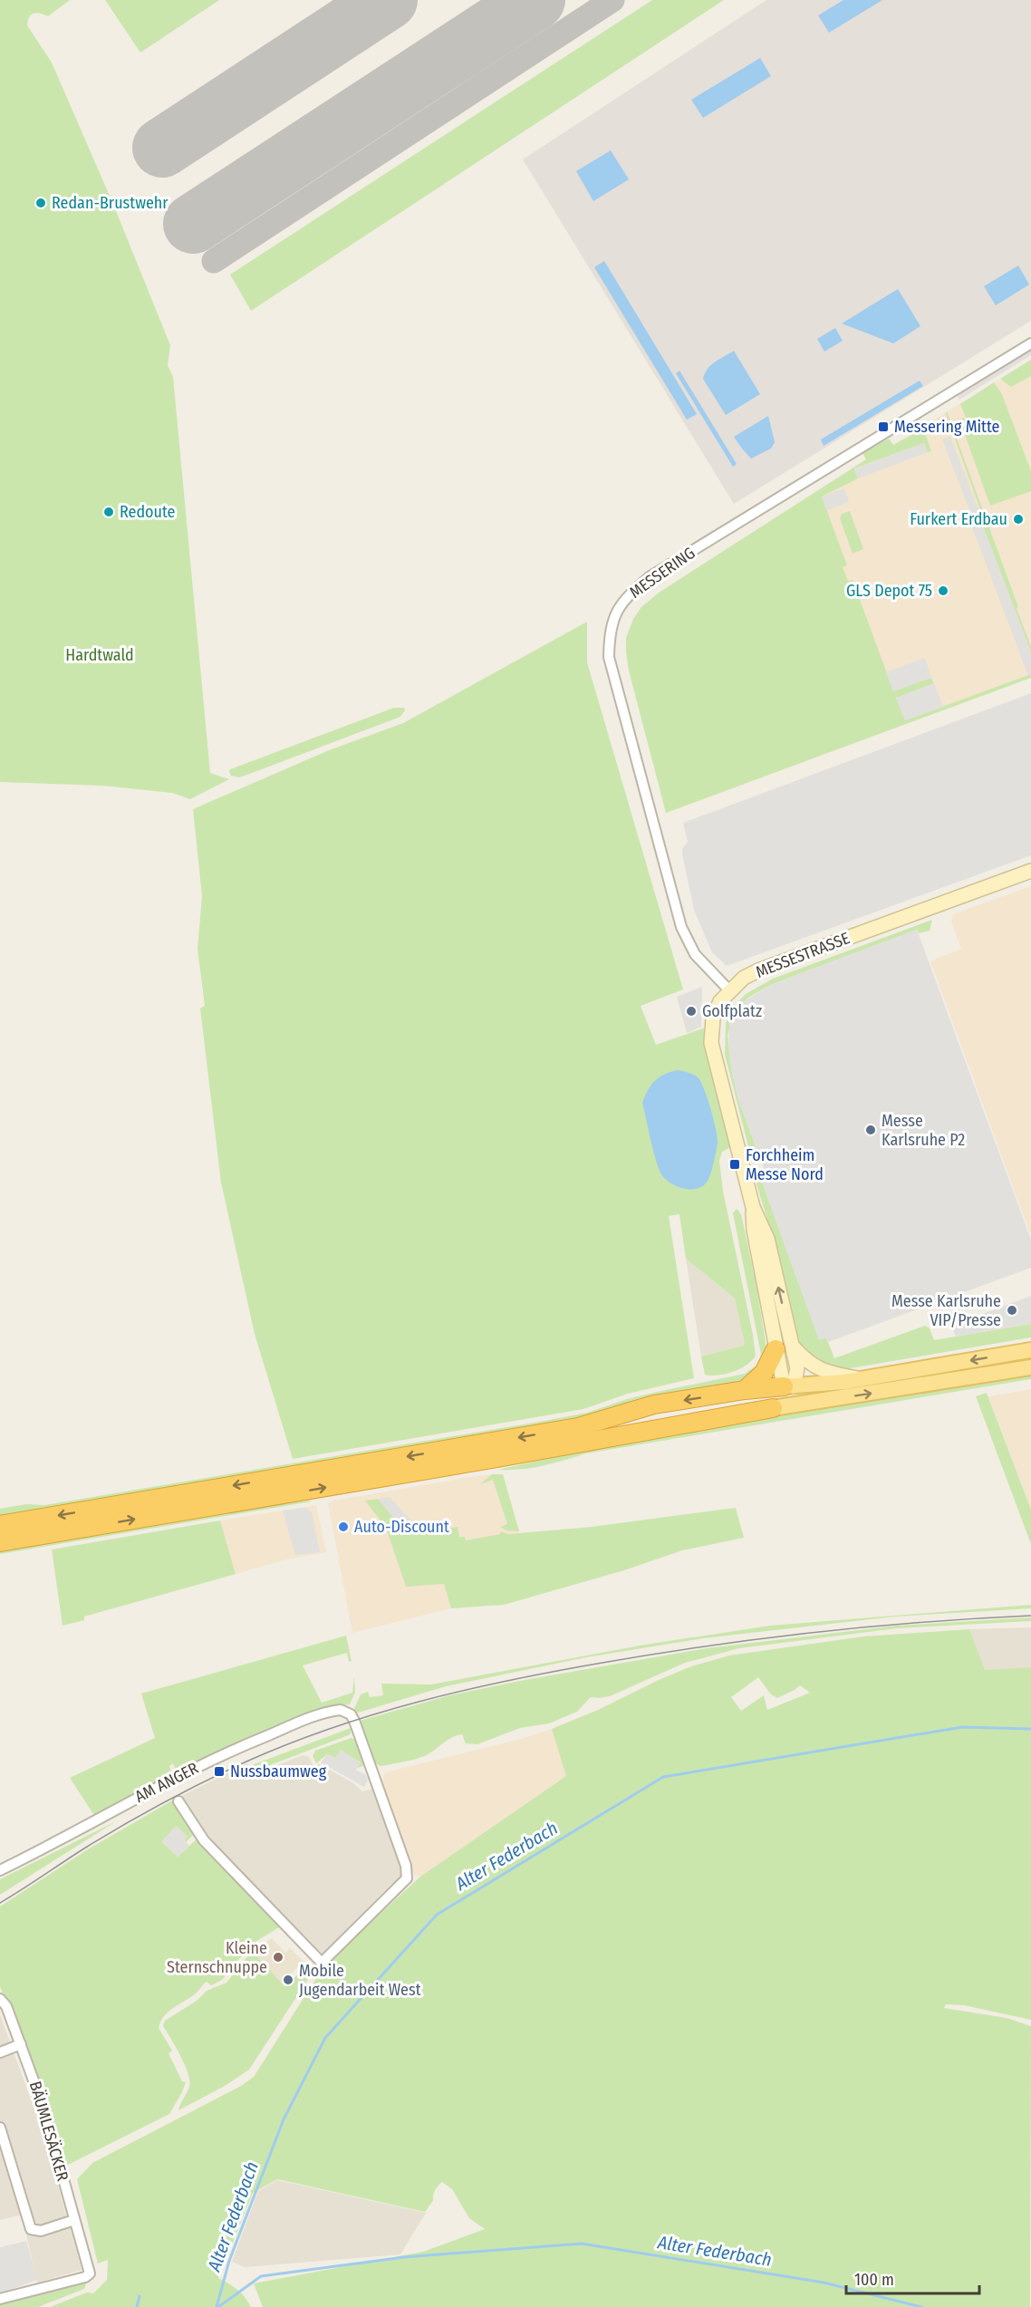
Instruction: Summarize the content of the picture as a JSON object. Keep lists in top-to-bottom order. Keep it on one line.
{"streets":{"street":["MESSERING","MESSESTRASSE","AM ANGER","BÄUMLESÄCKER"]},"crossings":[["MESSERING","MESSESTRASSE"]],"water":["Alter Federbach"],"parks":["Hardtwald"],"places":{"other":["Redan-Brustwehr","Redoute","Furkert Erdbau","GLS Depot 75","Golfplatz","Messe Karlsruhe P2","Messe Karlsruhe VIP/Presse","Auto-Discount","Kleine Sternschnuppe","Mobile Jugendarbeit West"],"transit":["Messering Mitte","Forchheim Messe Nord","Nussbaumweg"]},"scale_bar":"100 m"}
